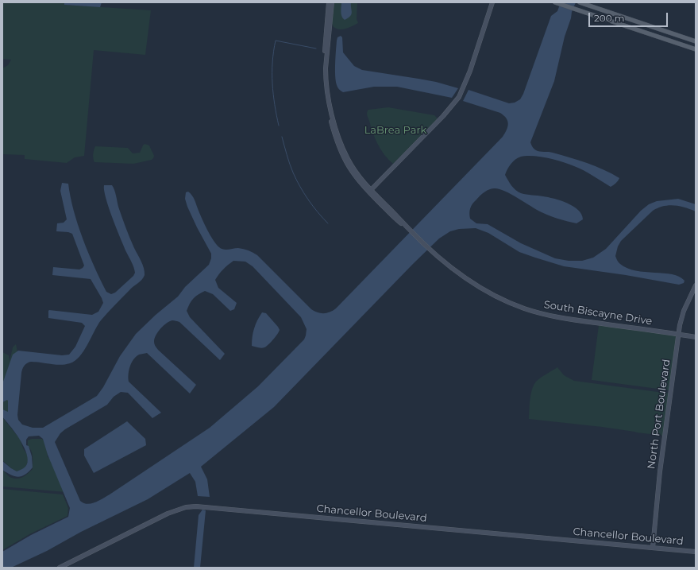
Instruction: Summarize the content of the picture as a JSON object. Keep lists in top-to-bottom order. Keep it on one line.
{"streets":{"street":["South Biscayne Drive","North Port Boulevard","Chancellor Boulevard"]},"crossings":[["South Biscayne Drive","North Port Boulevard"],["North Port Boulevard","Chancellor Boulevard"]],"parks":["LaBrea Park"],"scale_bar":"200 m"}
